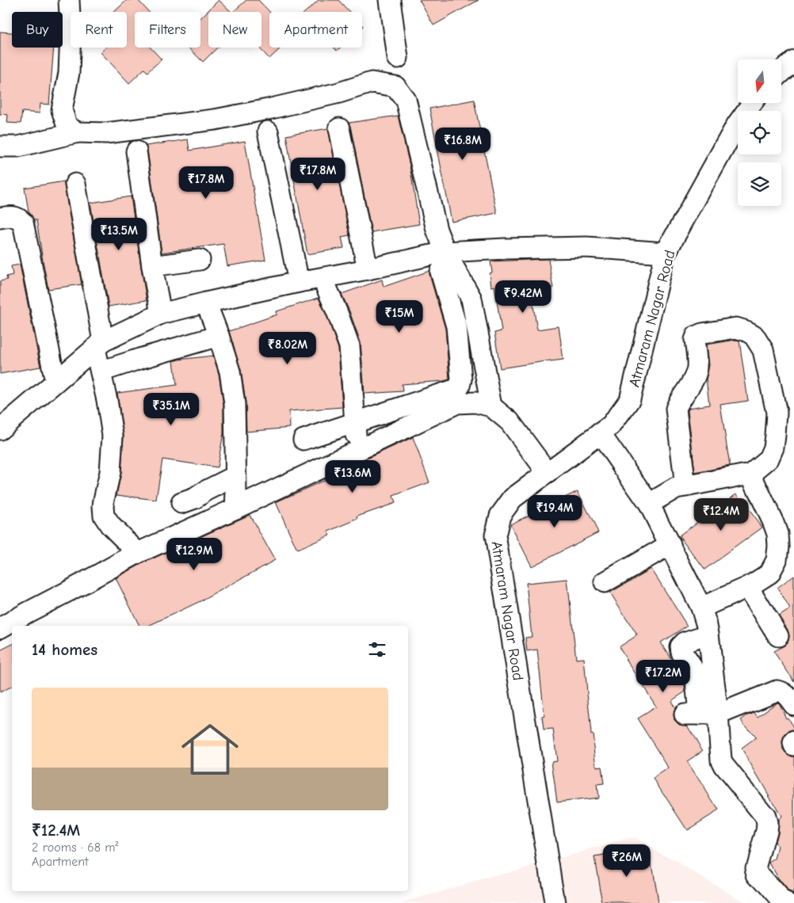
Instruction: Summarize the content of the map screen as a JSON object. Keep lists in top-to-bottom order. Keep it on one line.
{"streets":{"street":["Atmaram Nagar Road"]},"north":"bottom","page":{"chip":["Buy","Rent","Filters","New","Apartment"],"price":["₹16.8M","₹17.8M","₹17.8M","₹13.5M","₹9.42M","₹15M","₹8.02M","₹35.1M","₹13.6M","₹19.4M","₹12.4M","₹12.9M","₹17.2M","₹26M"],"heading":"14 homes","list":[{"name":"₹12.4M","note":"2 rooms · 68 m² · Apartment"}]}}
